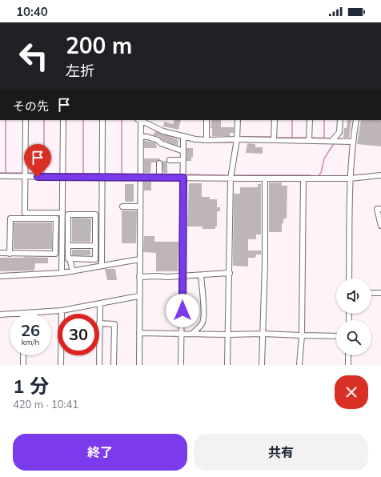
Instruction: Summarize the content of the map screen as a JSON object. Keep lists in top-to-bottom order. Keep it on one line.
{"page":{"status":"10:40","turn":["200 m","左折"],"then":"その先","speed":"26 km/h","limit":"30","heading":["1 分","420 m · 10:41"],"buttons":["終了","共有"]}}
